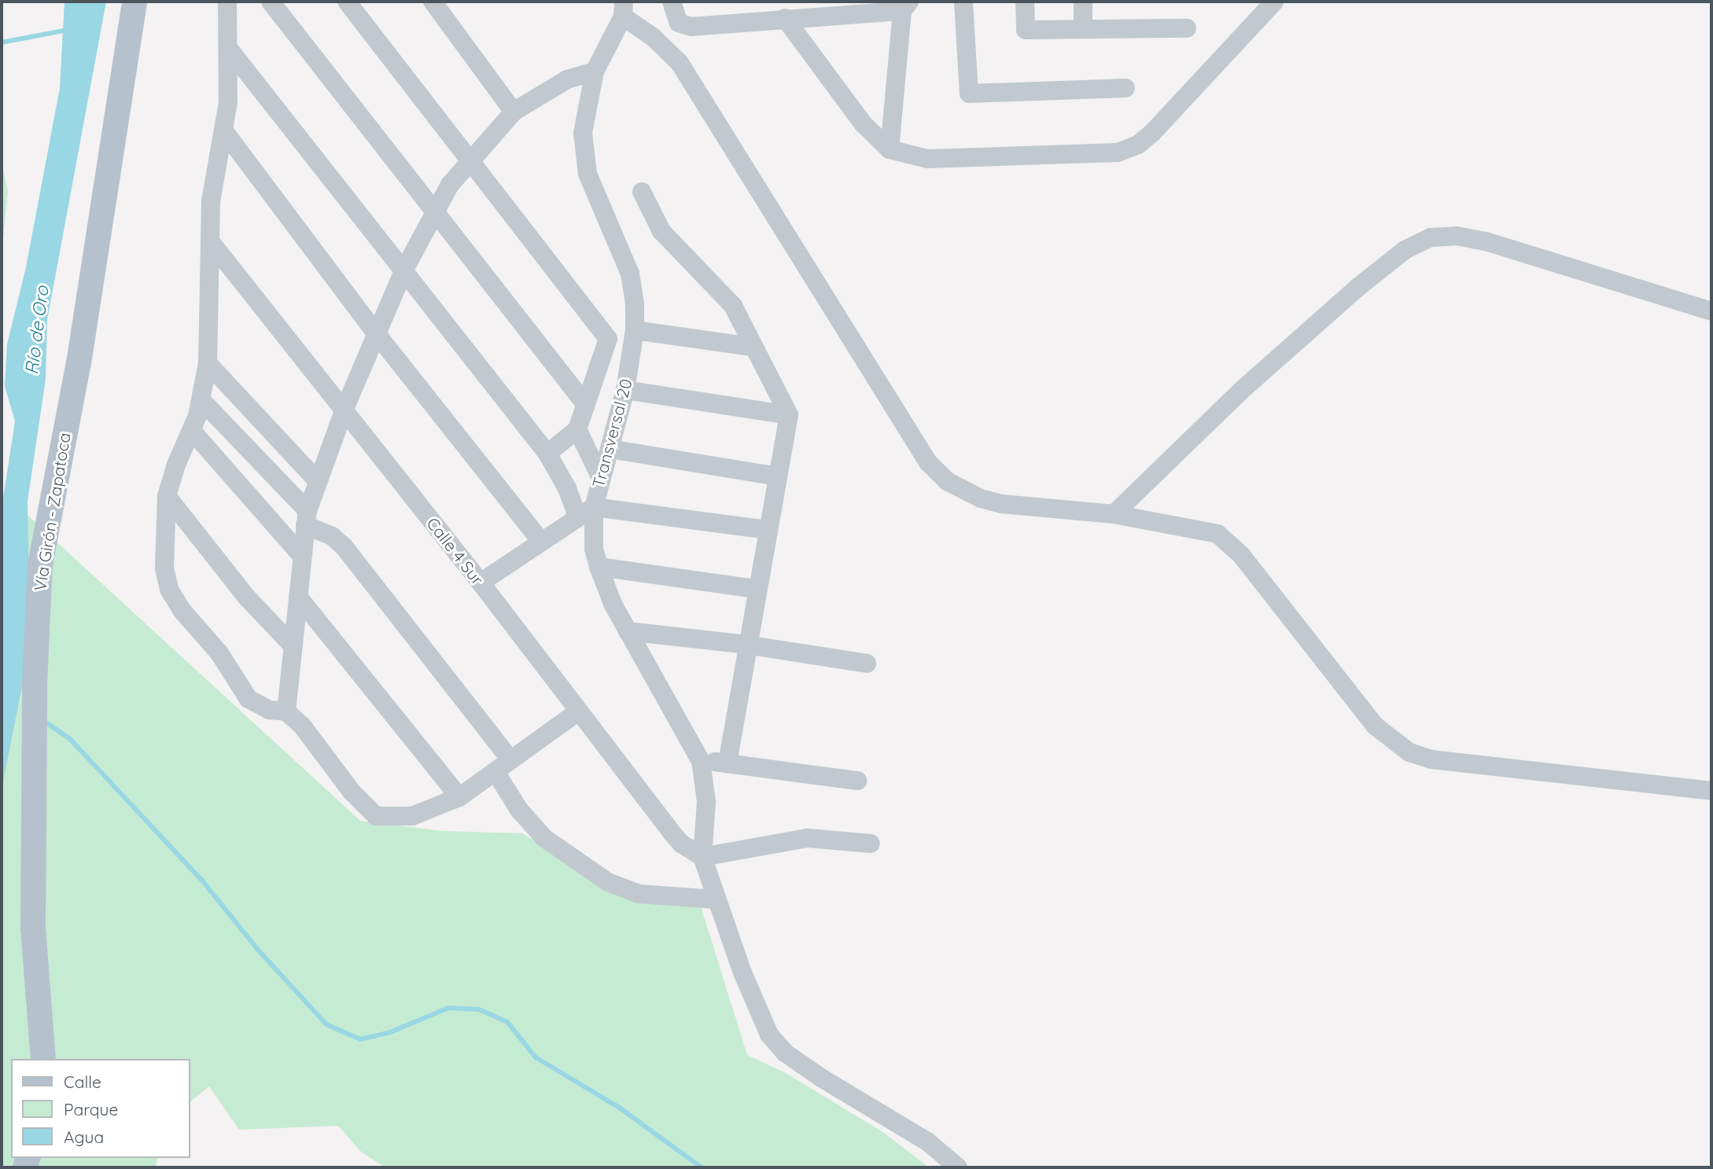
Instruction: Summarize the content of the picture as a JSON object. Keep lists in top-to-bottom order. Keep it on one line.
{"streets":{"main road":["Vía Girón - Zapatoca"],"street":["Transversal 20","Calle 4 Sur"]},"crossings":[["Transversal 20","Calle 4 Sur"]],"water":["Río de Oro"],"legend":["Calle","Parque","Agua"]}
